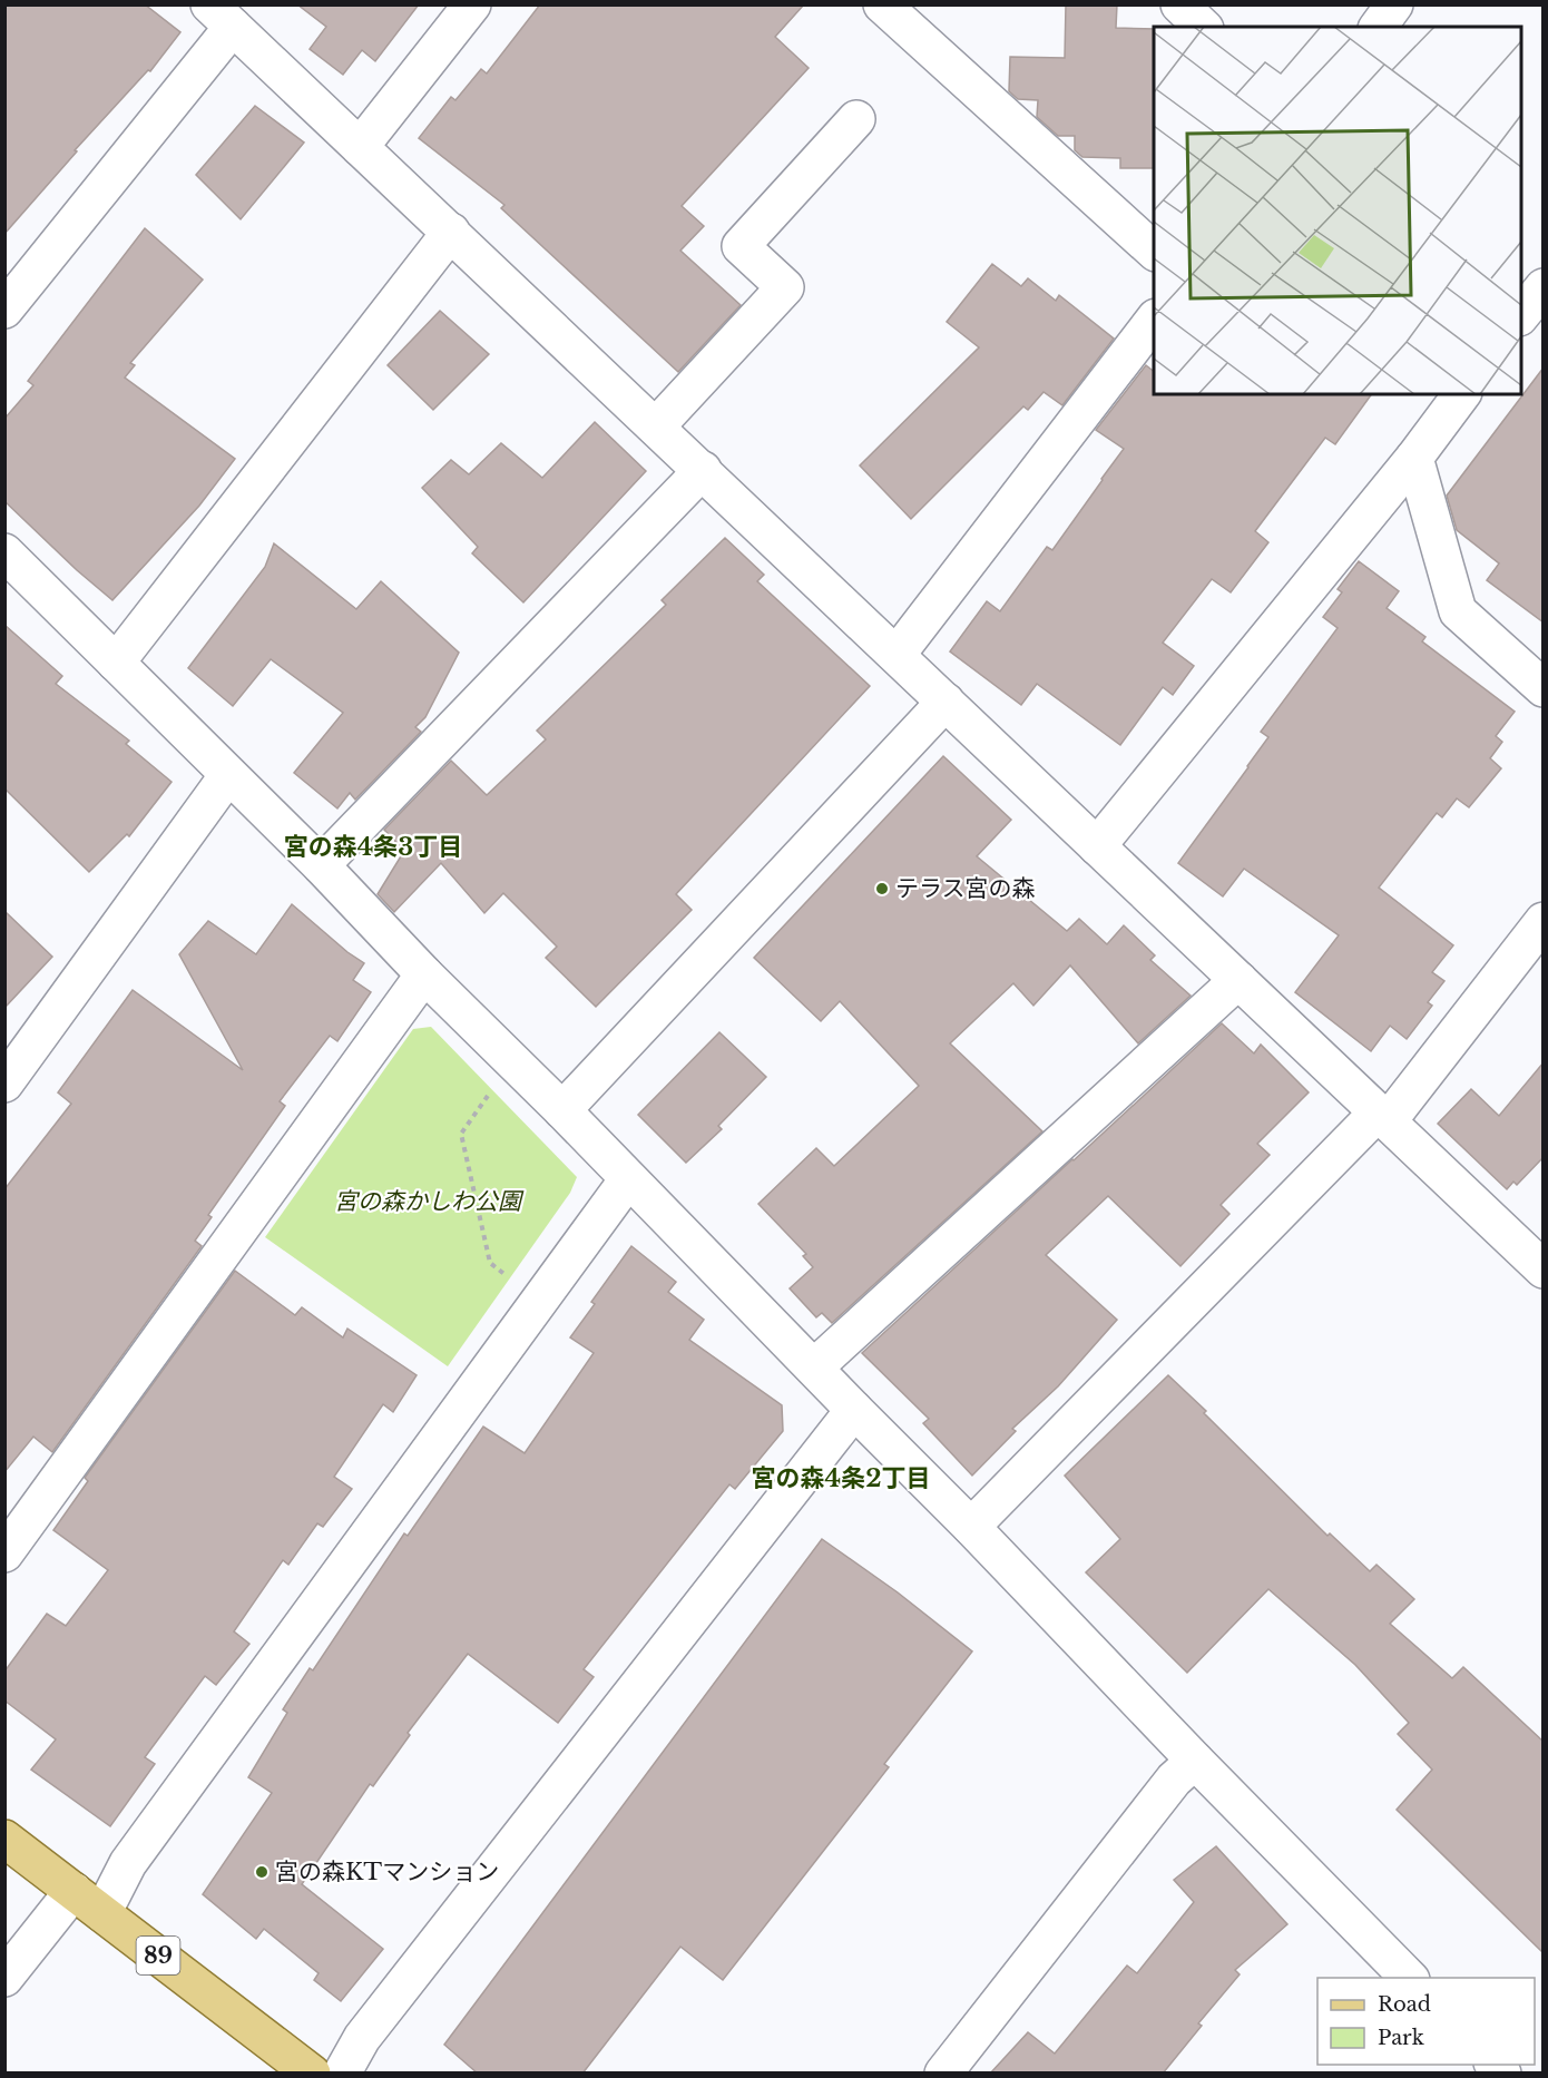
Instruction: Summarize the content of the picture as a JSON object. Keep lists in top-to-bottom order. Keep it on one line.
{"streets":{"main road":["89"]},"districts":["宮の森4条3丁目","宮の森4条2丁目"],"parks":["宮の森かしわ公園"],"places":["テラス宮の森","宮の森KTマンション"],"legend":["Road","Park"]}
